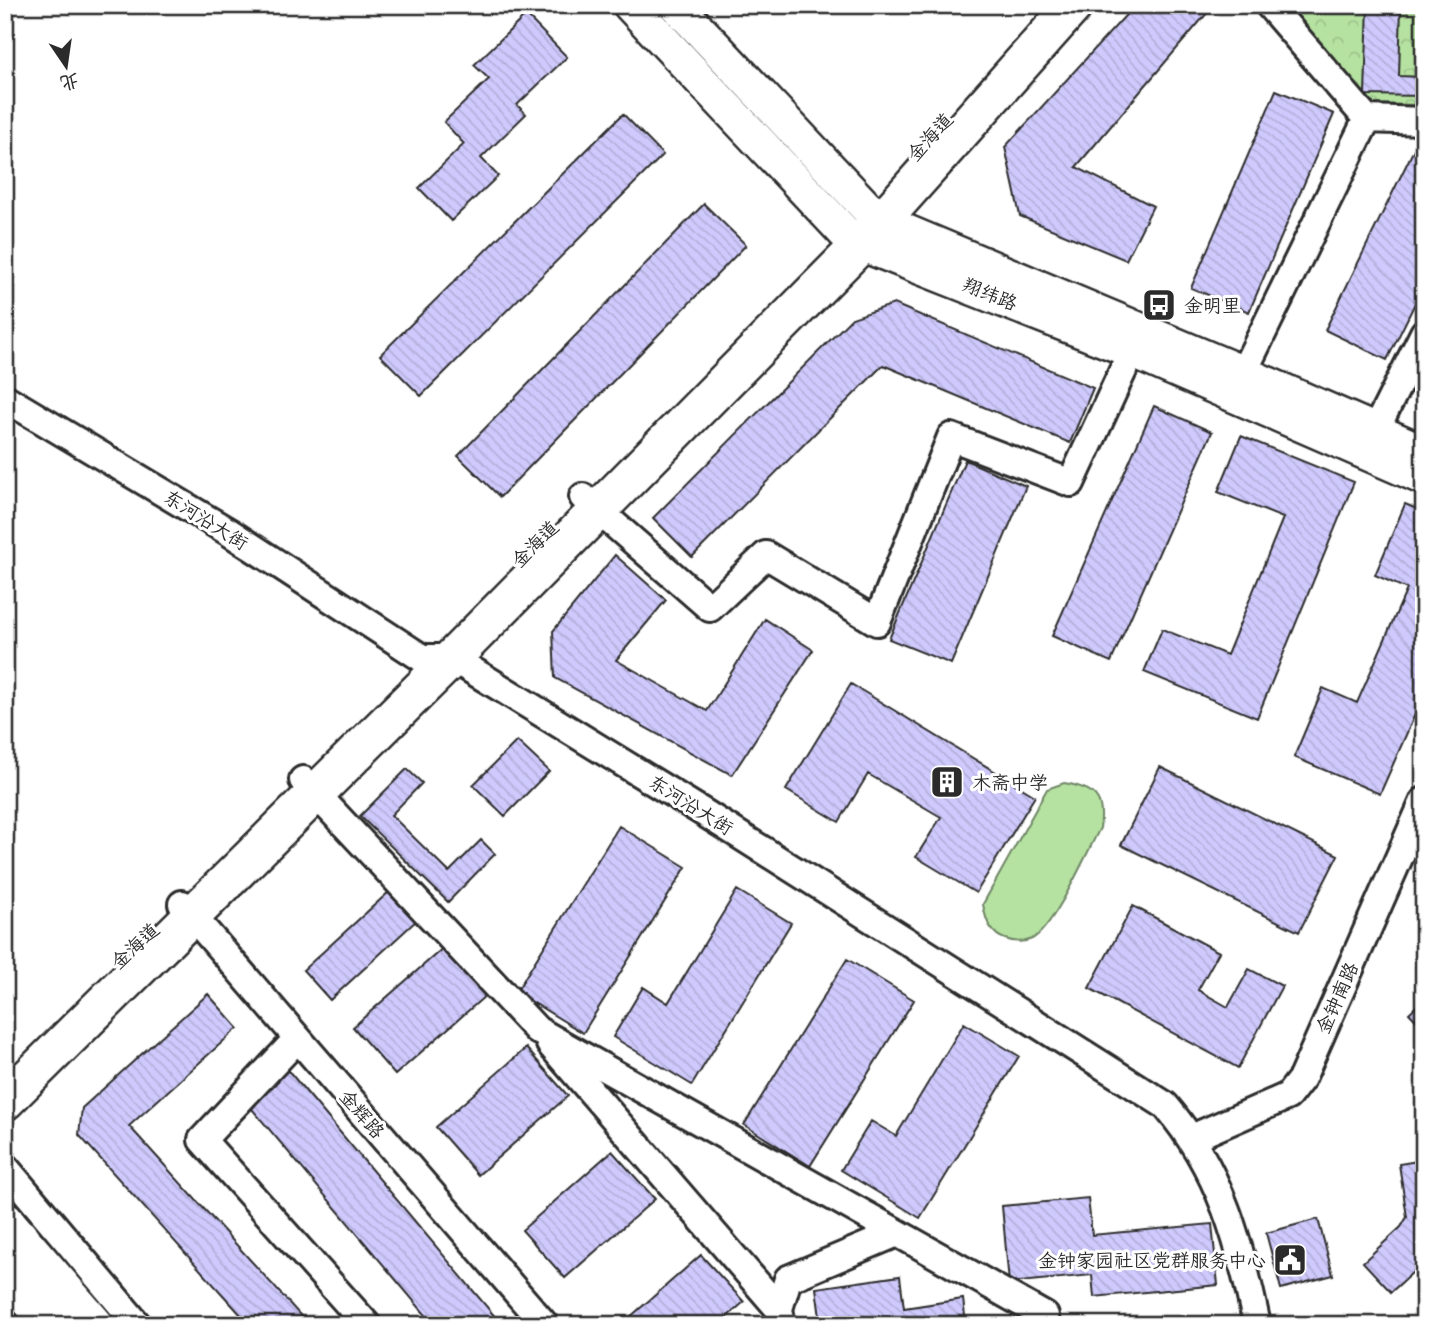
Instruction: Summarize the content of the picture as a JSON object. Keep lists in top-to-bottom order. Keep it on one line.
{"streets":{"main road":["金海道"],"street":["翔纬路","东河沿大街","金钟南路","金辉路"]},"crossings":[["金海道","翔纬路"],["金海道","东河沿大街"],["金海道","金辉路"],["东河沿大街","金钟南路"]],"places":{"bus stop":["金明里"],"building":["木斋中学"],"public building":["金钟家园社区党群服务中心"]},"north":"bottom"}
